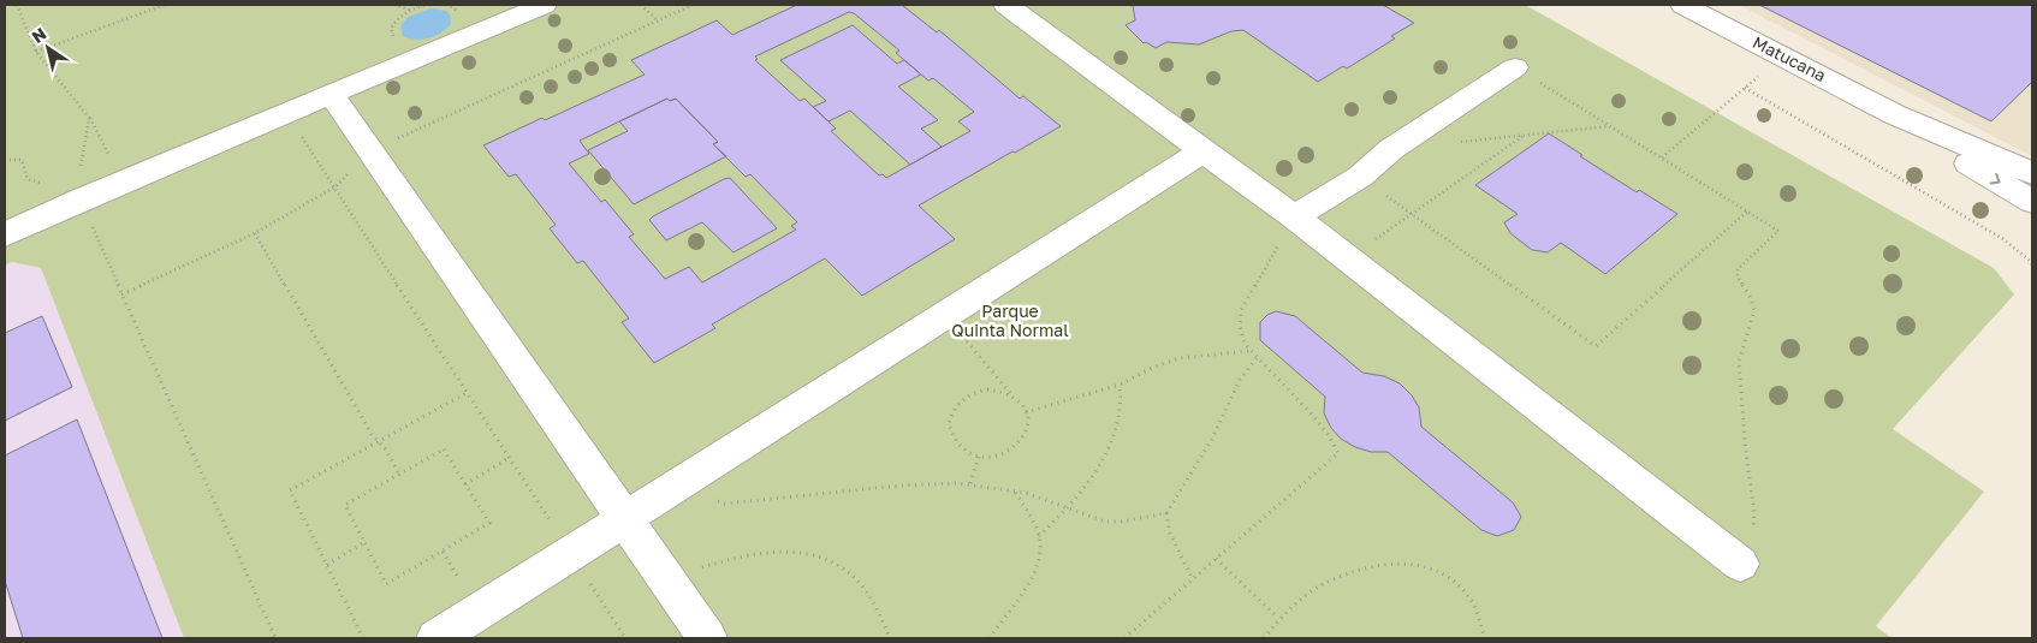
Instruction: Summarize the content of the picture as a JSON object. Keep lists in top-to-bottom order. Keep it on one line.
{"streets":{"main road":["Matucana"]},"parks":["Parque Quinta Normal"],"north":"top left"}
